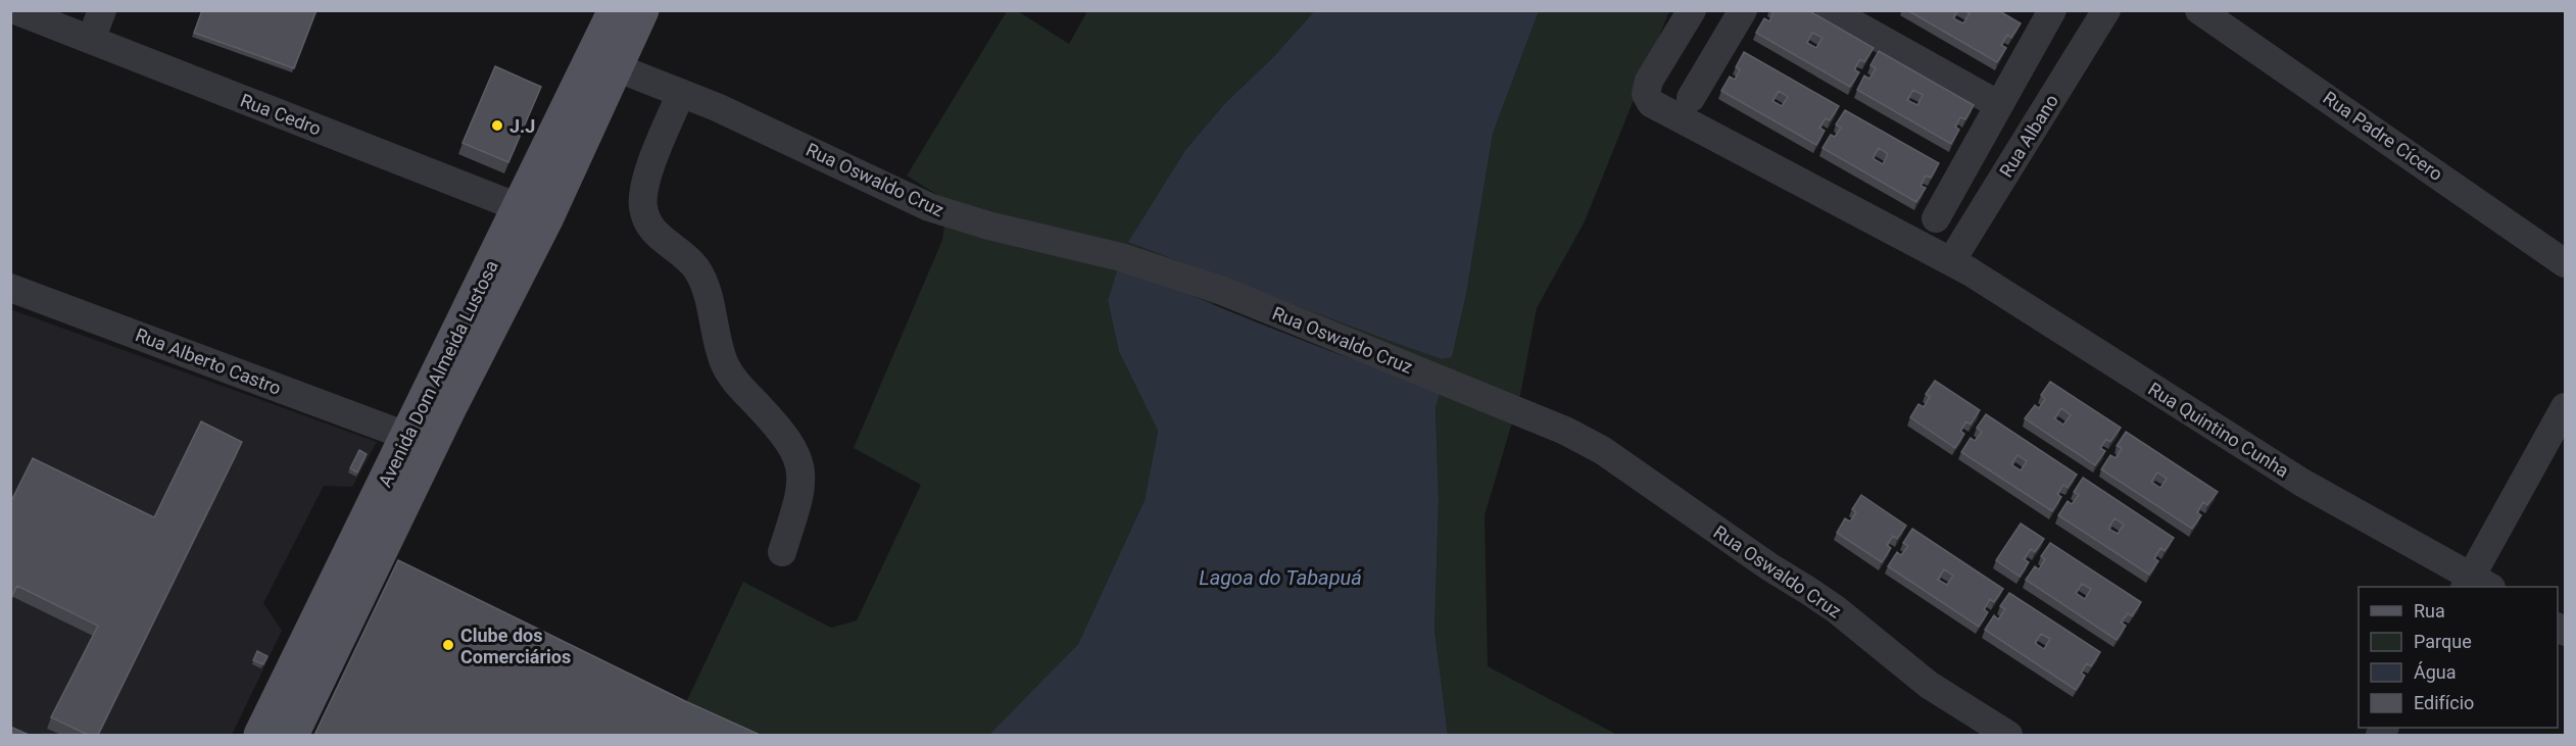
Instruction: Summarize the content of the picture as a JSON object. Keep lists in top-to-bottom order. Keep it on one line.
{"streets":{"main road":["Avenida Dom Almeida Lustosa"],"street":["Rua Cedro","Rua Albano","Rua Padre Cícero","Rua Oswaldo Cruz","Rua Alberto Castro","Rua Quintino Cunha"]},"crossings":[["Rua Cedro","Avenida Dom Almeida Lustosa"],["Rua Albano","Rua Quintino Cunha"],["Rua Oswaldo Cruz","Avenida Dom Almeida Lustosa"],["Rua Alberto Castro","Avenida Dom Almeida Lustosa"]],"water":["Lagoa do Tabapuá"],"places":["J.J","Clube dos Comerciários"],"legend":["Rua","Parque","Água","Edifício"]}
